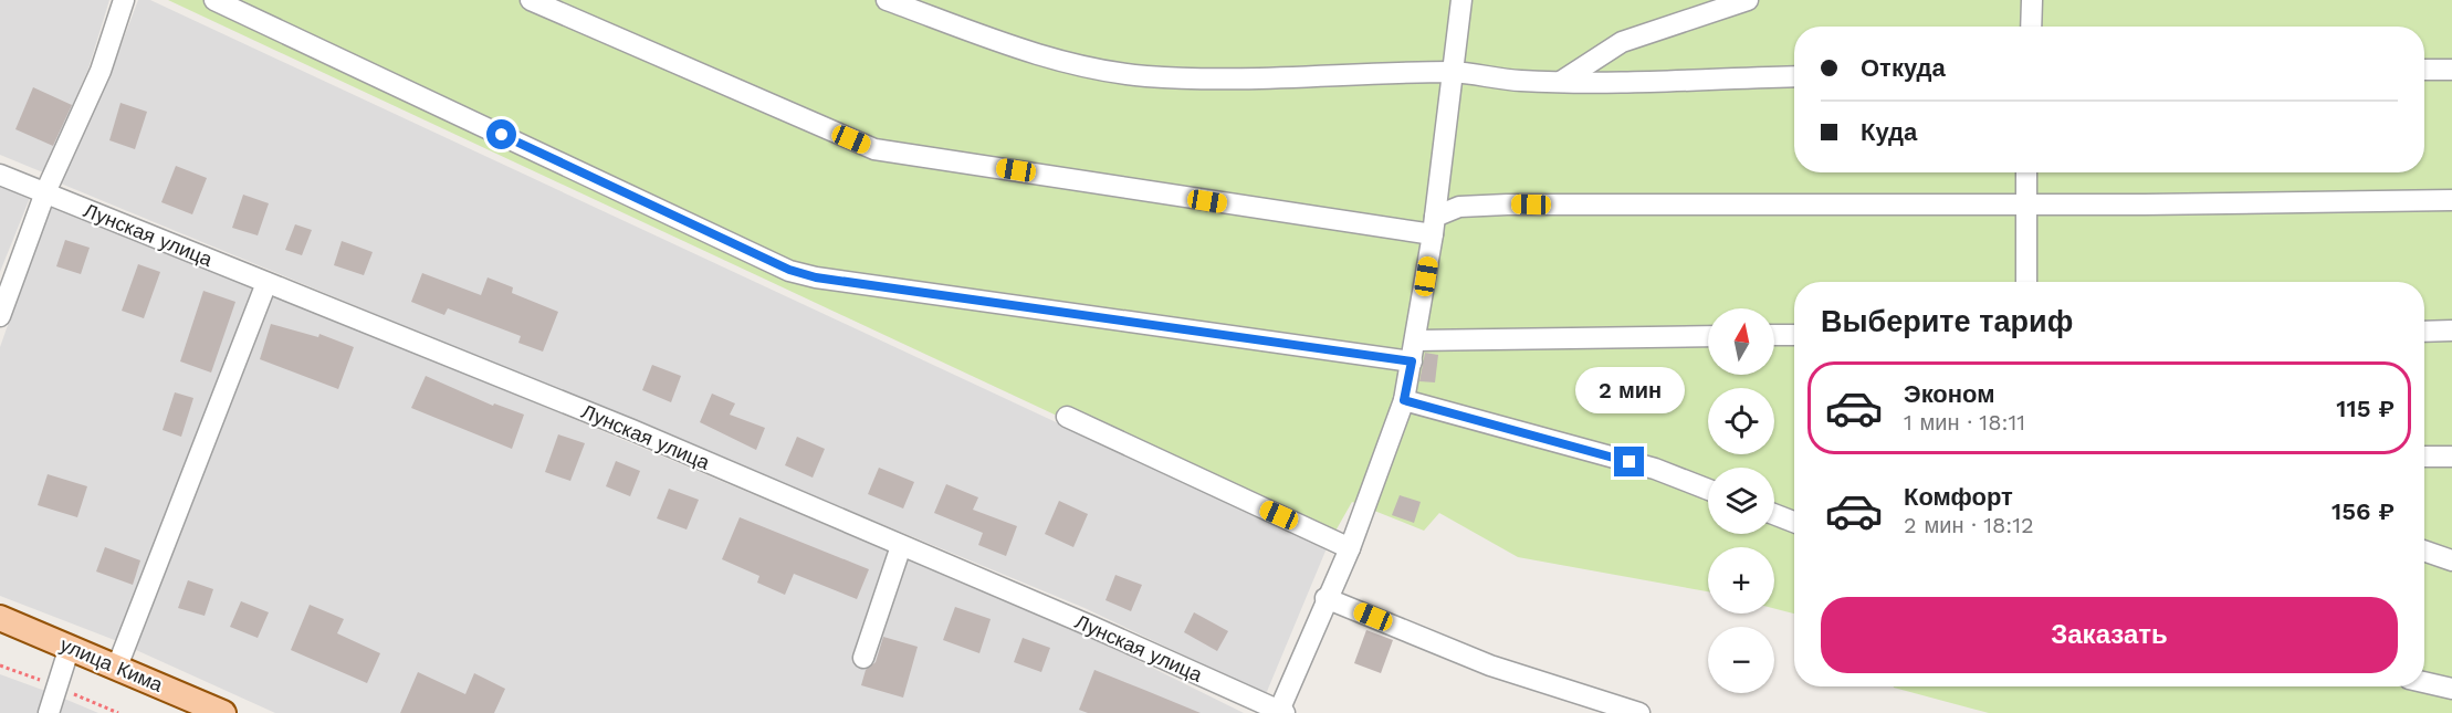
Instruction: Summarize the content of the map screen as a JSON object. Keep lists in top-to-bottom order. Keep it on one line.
{"streets":{"main road":["улица Кима"],"street":["Лунская улица"]},"north":"top","page":{"banner":["Откуда","Куда"],"heading":"Выберите тариф","map_buttons":["+","−"],"list":[{"name":"Эконом","note":"1 мин · 18:11","value":"115 ₽"},{"name":"Комфорт","note":"2 мин · 18:12","value":"156 ₽"}],"bubble":"2 мин","buttons":"Заказать"}}
